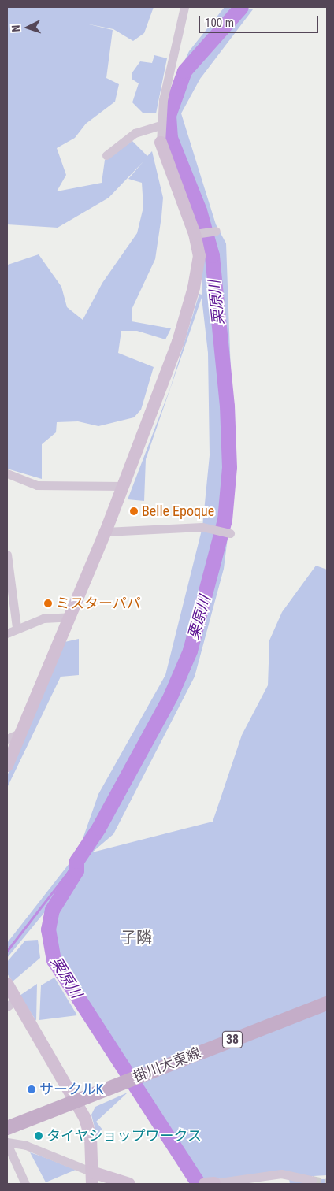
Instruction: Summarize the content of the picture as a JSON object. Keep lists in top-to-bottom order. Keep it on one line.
{"streets":{"main road":["38","掛川大東線"]},"districts":["子隣"],"water":["栗原川"],"places":["Belle Epoque","ミスターパパ","サークルK","タイヤショップワークス"],"scale_bar":"100 m","north":"left"}
